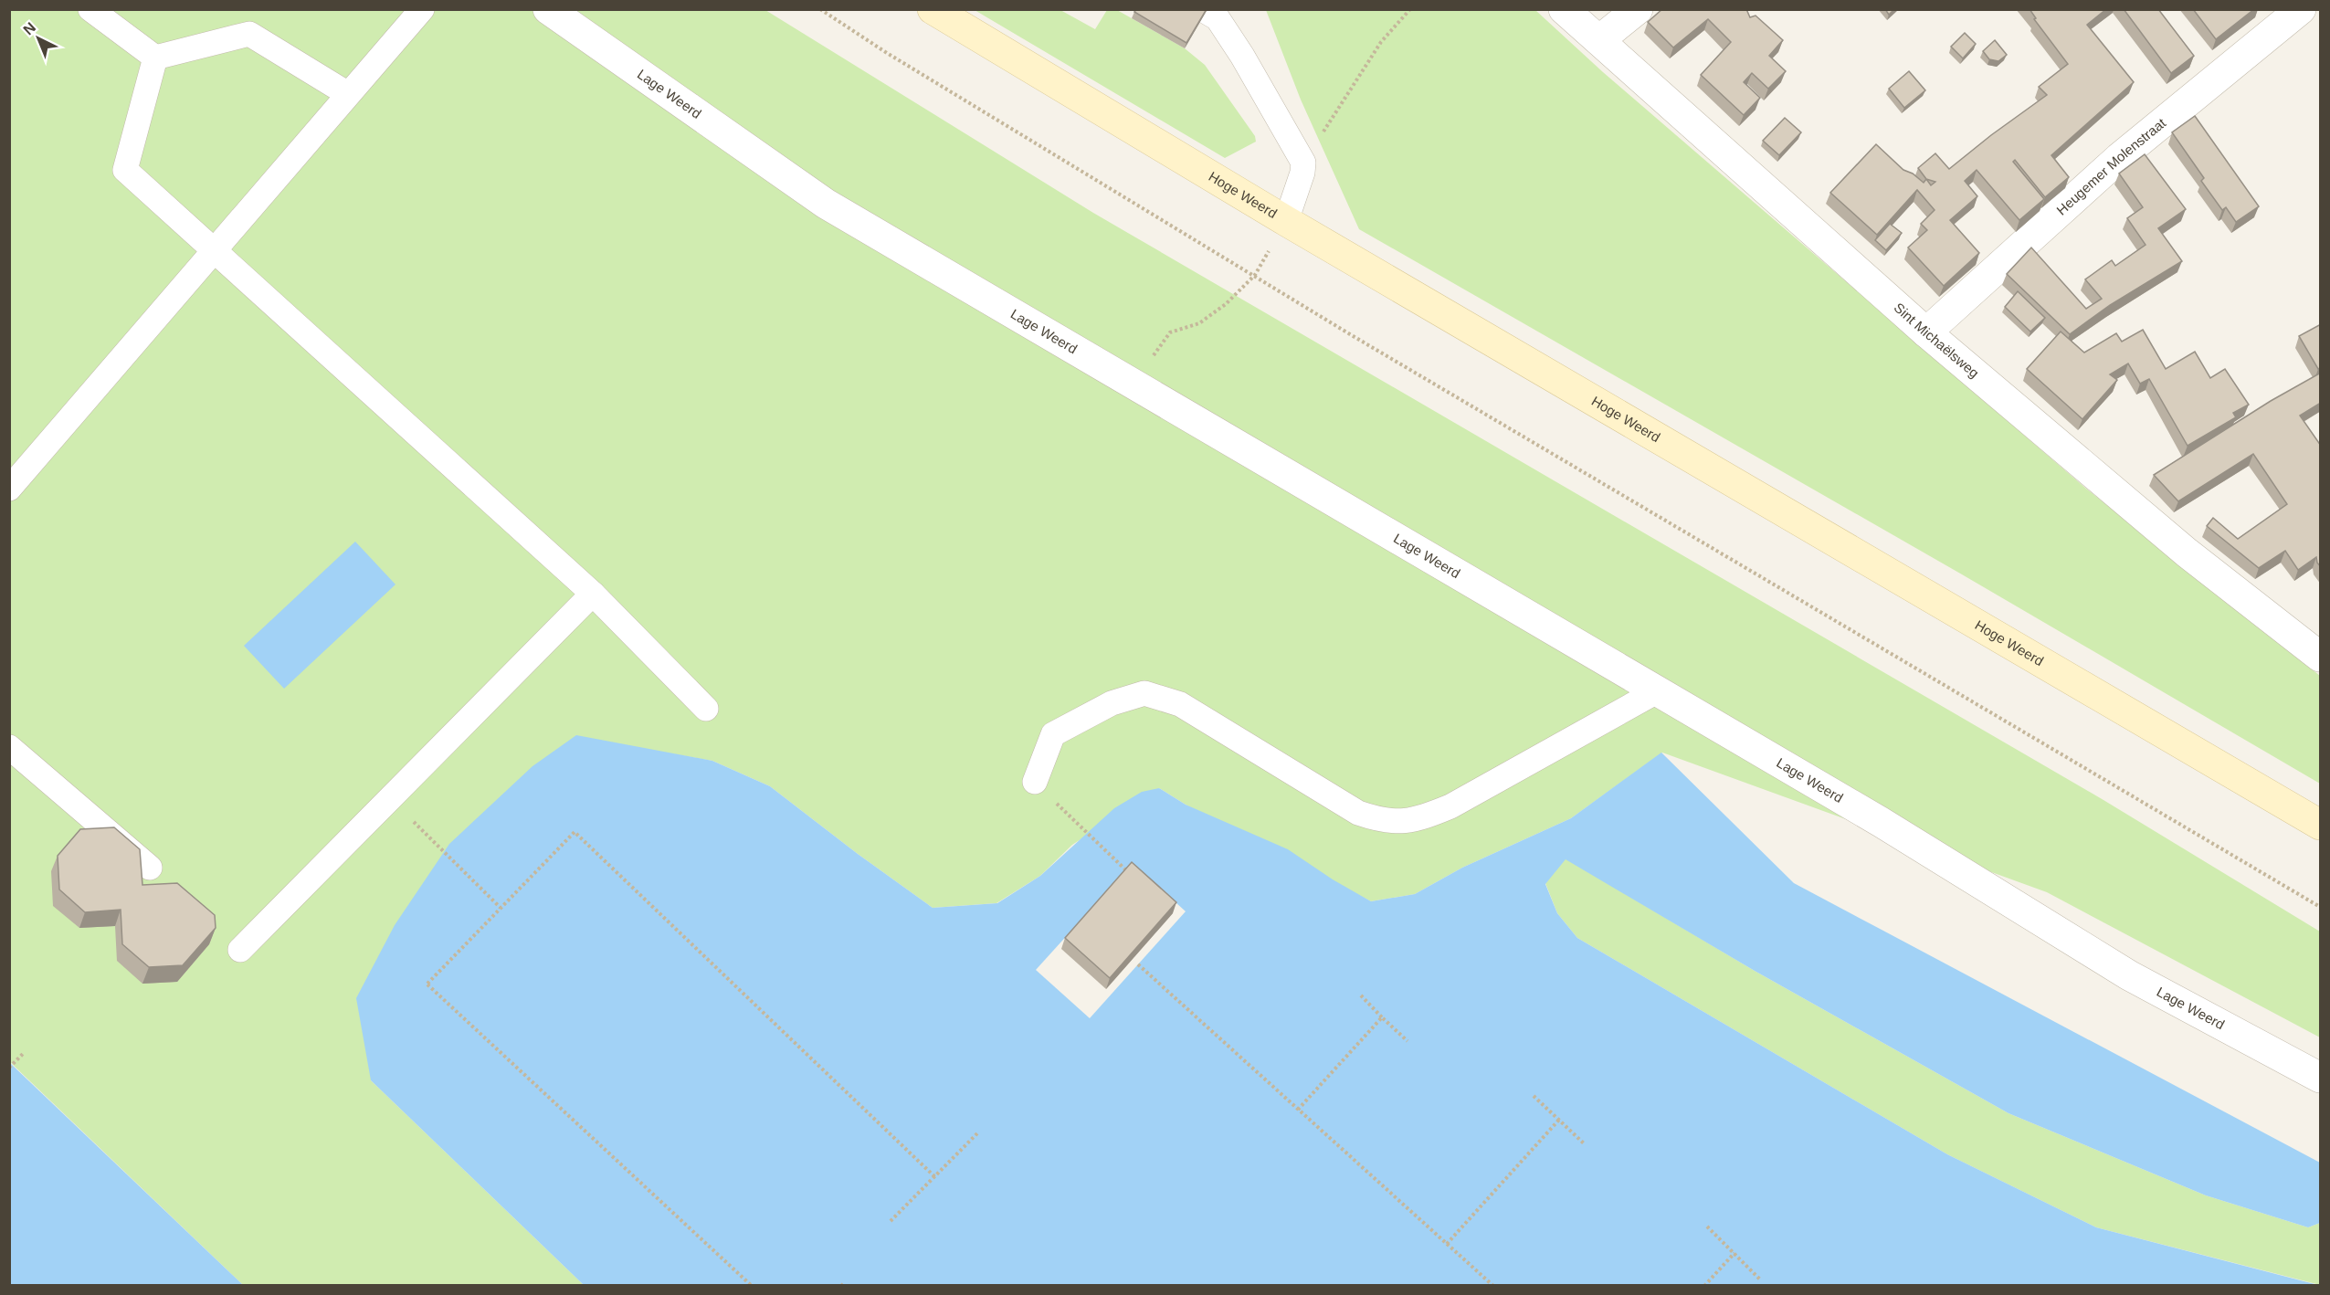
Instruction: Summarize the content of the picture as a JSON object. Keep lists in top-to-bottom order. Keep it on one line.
{"streets":{"main road":["Hoge Weerd"],"street":["Lage Weerd","Heugemer Molenstraat","Sint Michaëlsweg"]},"crossings":[["Heugemer Molenstraat","Sint Michaëlsweg"]],"north":"top left"}
